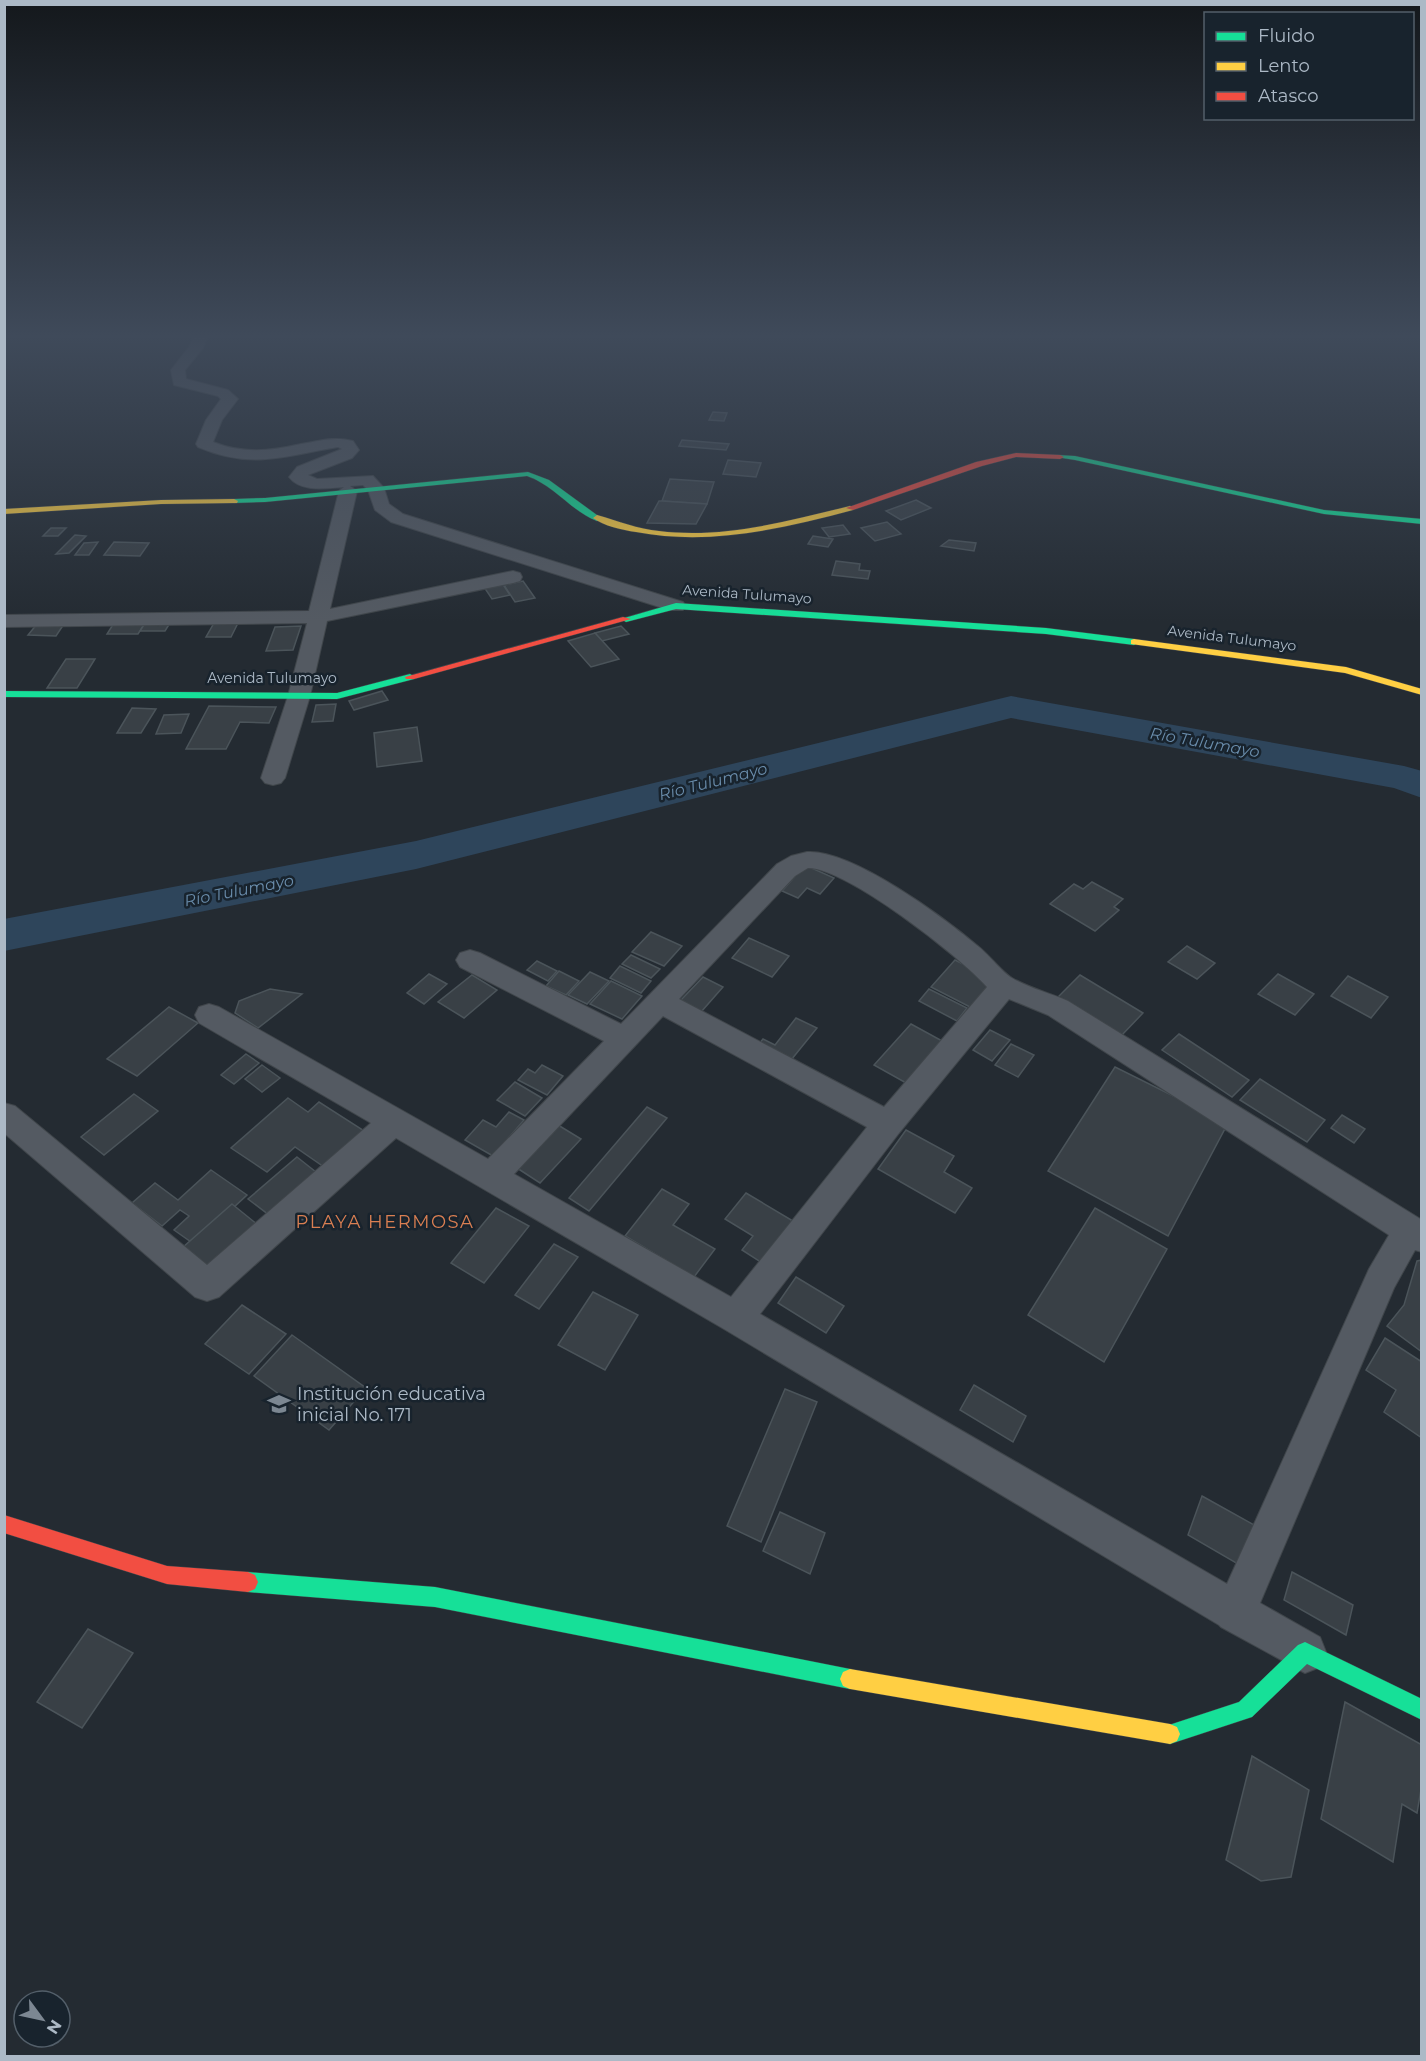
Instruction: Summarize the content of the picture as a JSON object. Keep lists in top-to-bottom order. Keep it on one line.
{"streets":{"street":["Avenida Tulumayo"]},"districts":["PLAYA HERMOSA"],"water":["Río Tulumayo"],"places":{"school or university":["Institución educativa inicial No. 171"]},"legend":["Fluido","Lento","Atasco"],"north":"bottom right"}
